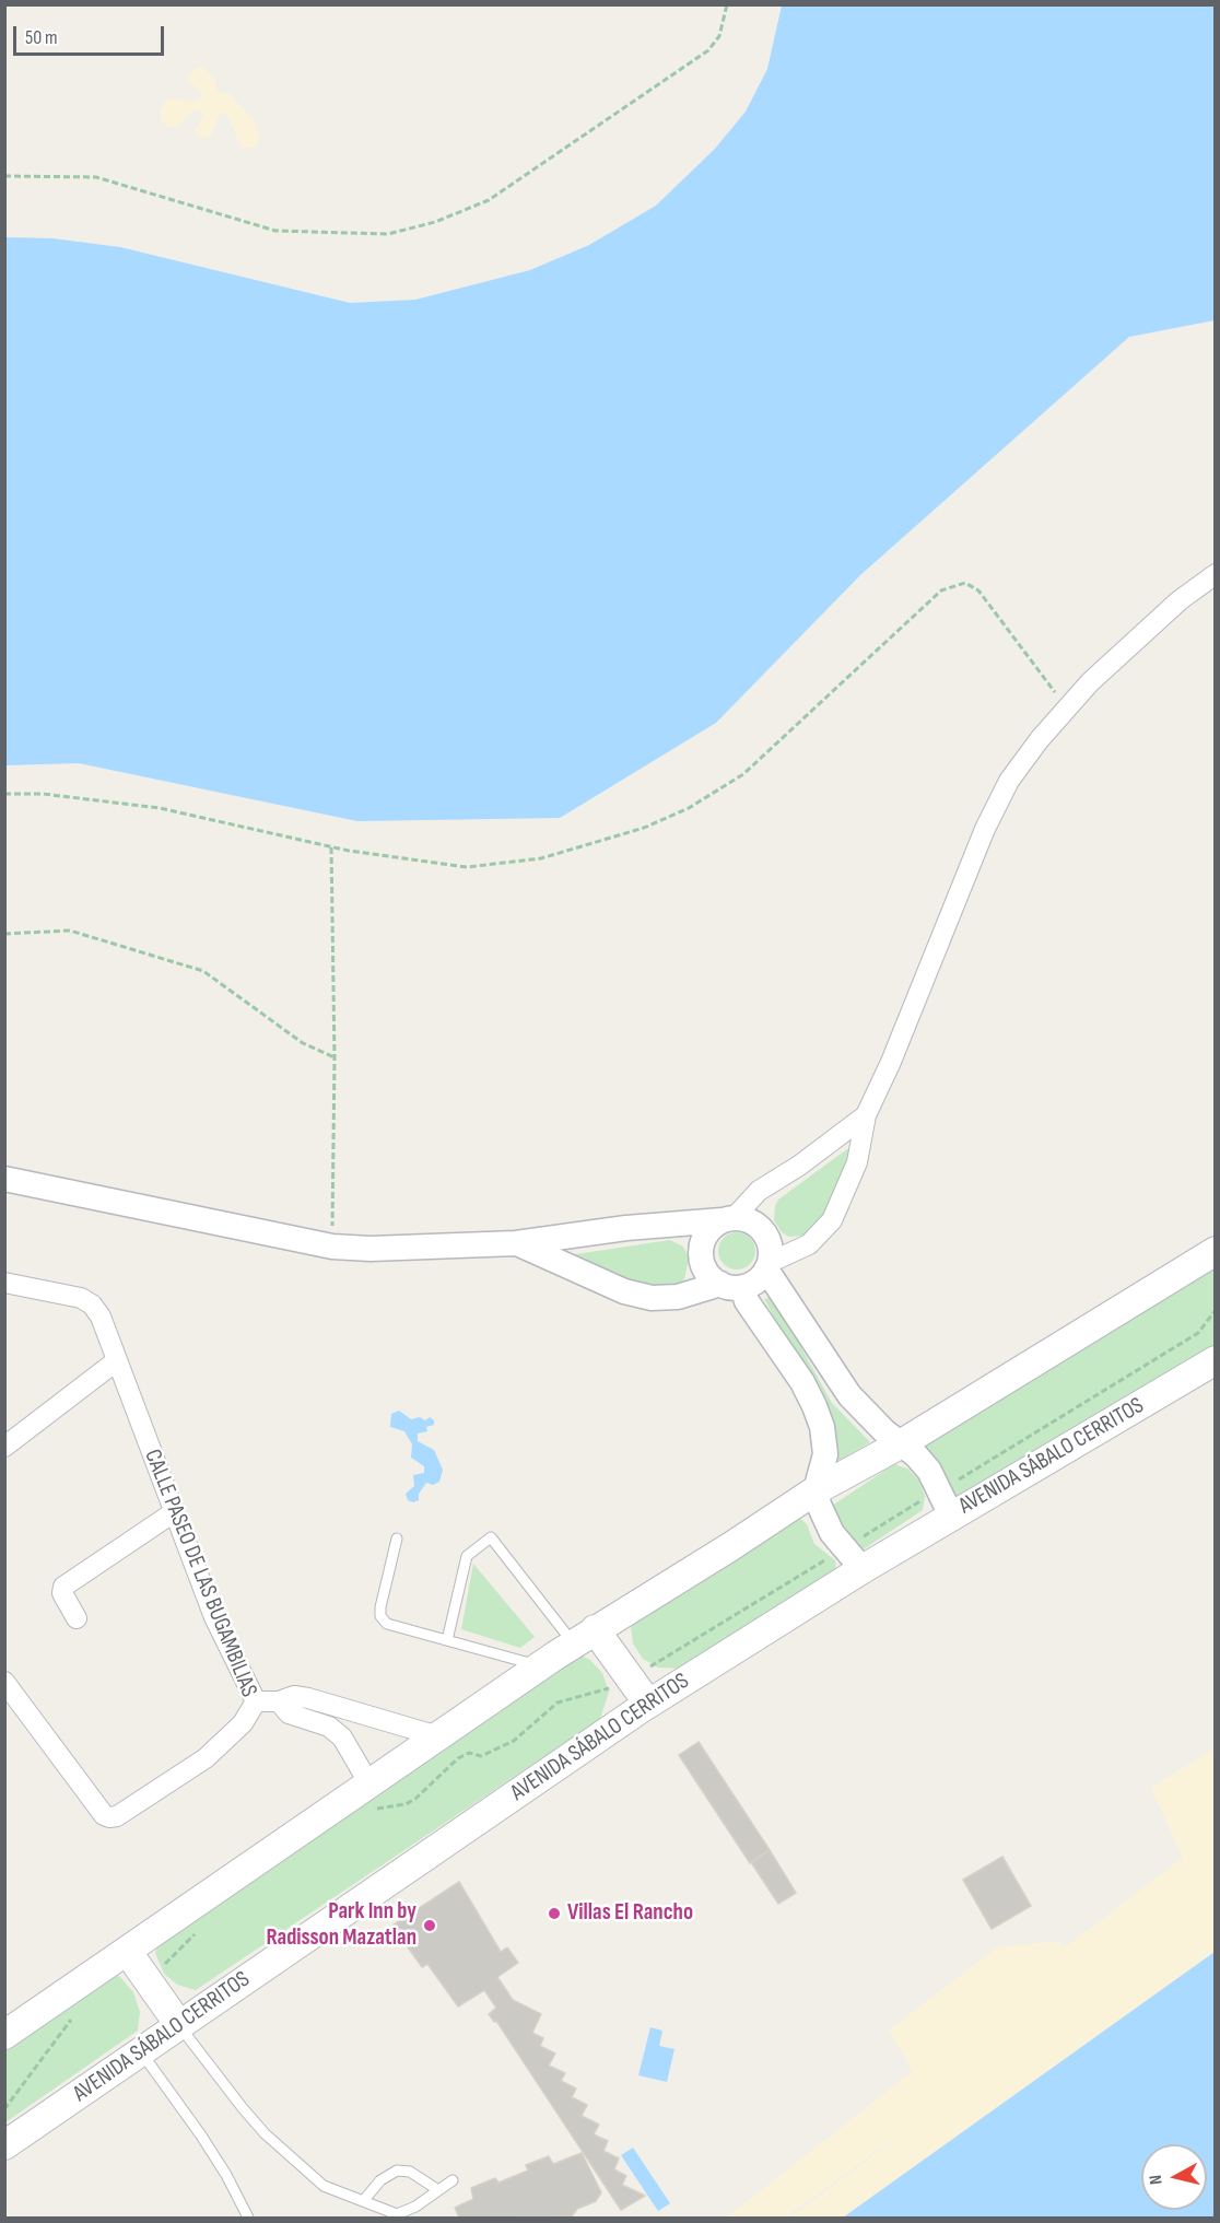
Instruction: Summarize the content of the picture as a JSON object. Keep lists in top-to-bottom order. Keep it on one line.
{"streets":{"main road":["AVENIDA SÁBALO CERRITOS"],"street":["CALLE PASEO DE LAS BUGAMBILIAS"]},"places":["Villas El Rancho","Park Inn by Radisson Mazatlan"],"scale_bar":"50 m","north":"left"}
